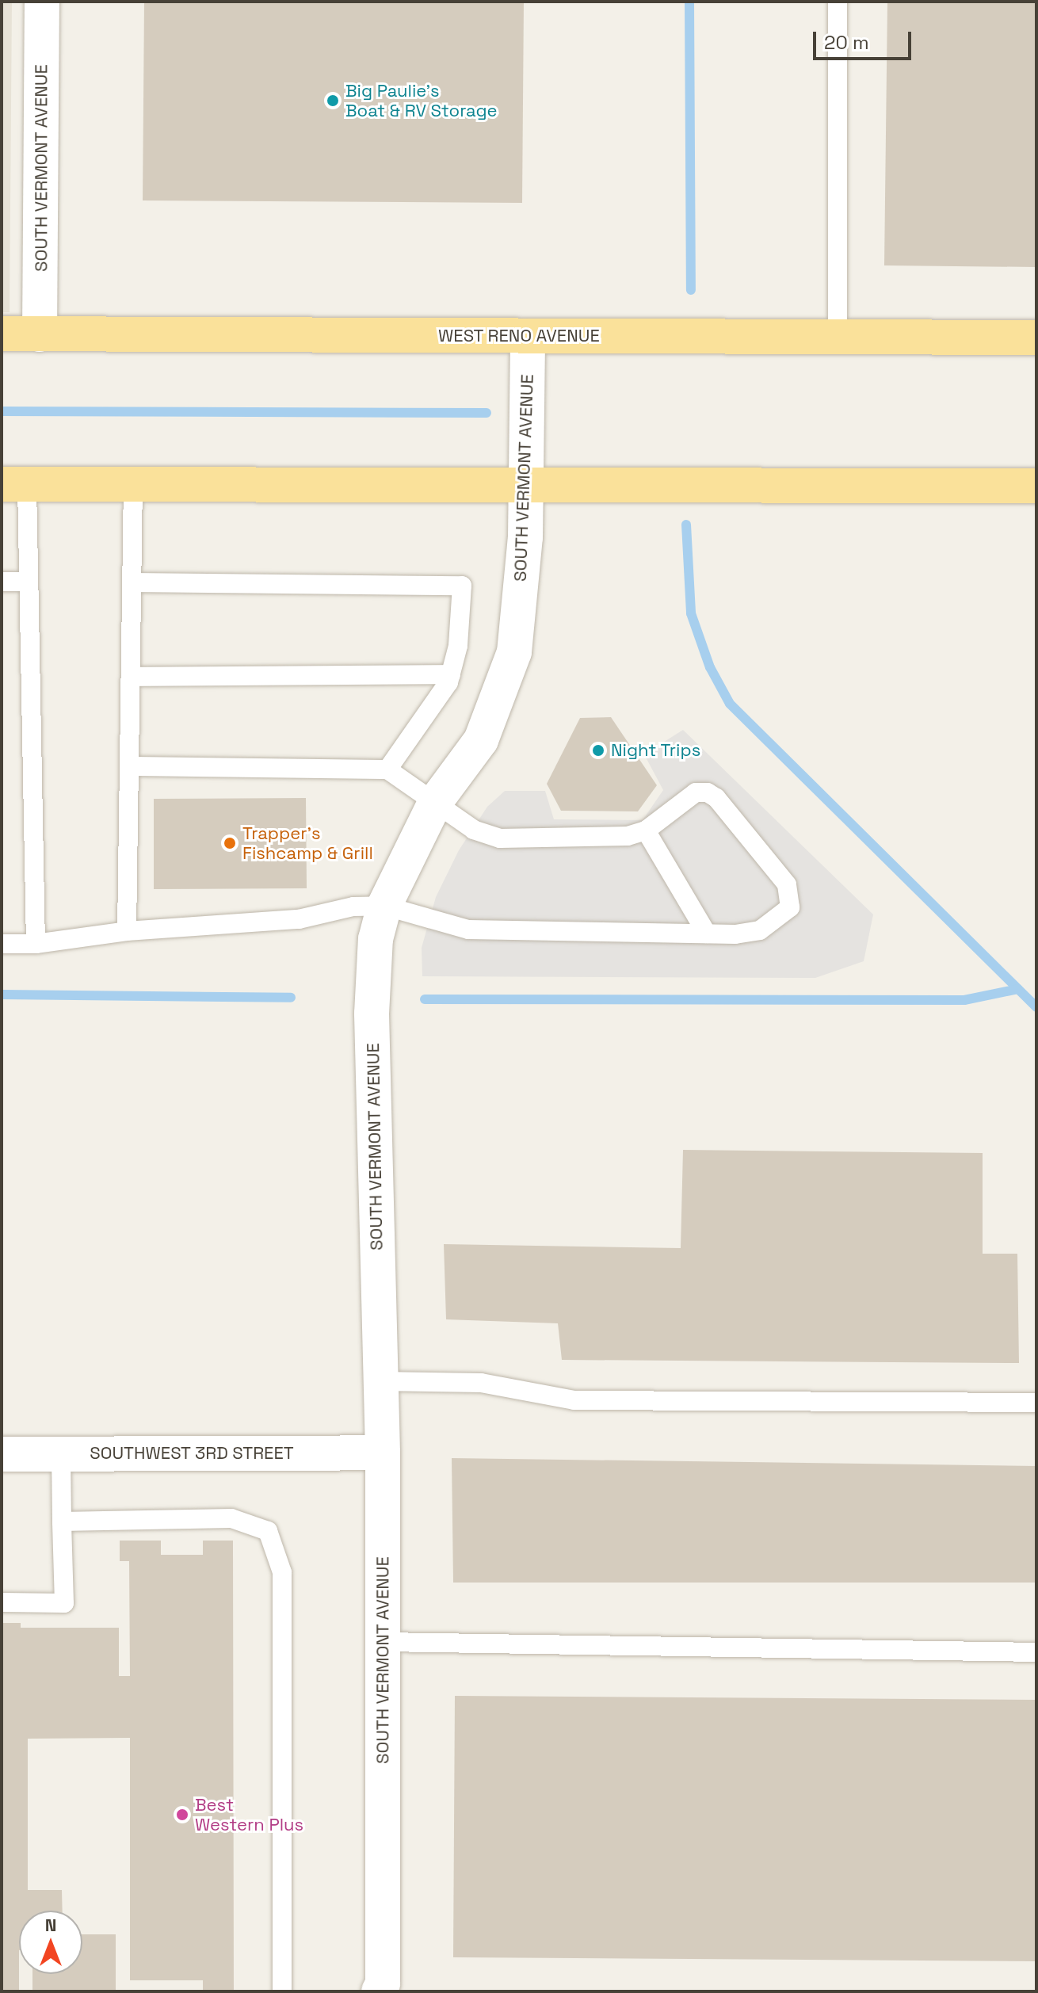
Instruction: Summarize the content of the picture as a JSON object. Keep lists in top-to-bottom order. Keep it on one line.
{"streets":{"main road":["WEST RENO AVENUE"],"street":["SOUTH VERMONT AVENUE","SOUTHWEST 3RD STREET"]},"crossings":[["SOUTH VERMONT AVENUE","WEST RENO AVENUE"],["SOUTH VERMONT AVENUE","SOUTHWEST 3RD STREET"]],"places":["Big Paulie's Boat & RV Storage","Night Trips","Trapper's Fishcamp & Grill","Best Western Plus"],"scale_bar":"20 m","north":"top"}
